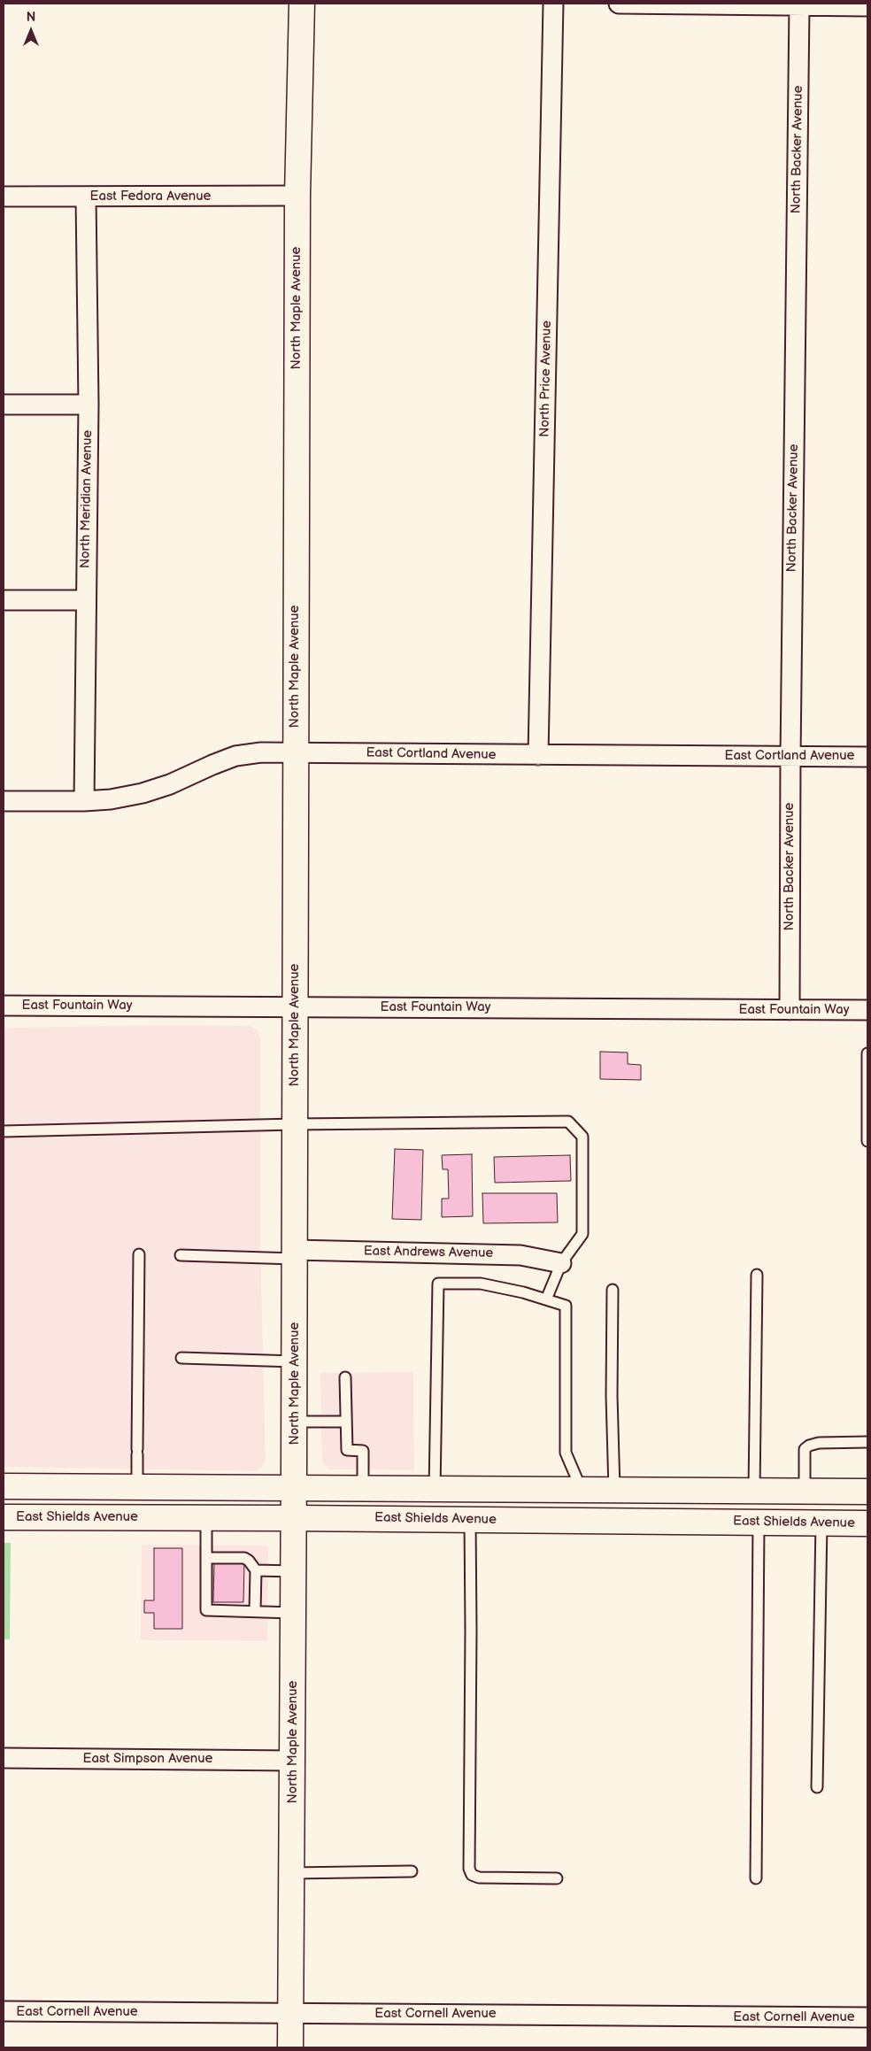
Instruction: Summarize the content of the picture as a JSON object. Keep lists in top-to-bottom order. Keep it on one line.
{"streets":{"street":["North Backer Avenue","East Fedora Avenue","North Maple Avenue","North Price Avenue","North Meridian Avenue","East Cortland Avenue","East Fountain Way","East Andrews Avenue","East Shields Avenue","East Simpson Avenue","East Cornell Avenue"]},"crossings":[["North Backer Avenue","East Cortland Avenue"],["North Backer Avenue","East Fountain Way"],["East Fedora Avenue","North Maple Avenue"],["East Fedora Avenue","North Meridian Avenue"],["North Maple Avenue","East Cortland Avenue"],["North Maple Avenue","East Fountain Way"],["North Maple Avenue","East Andrews Avenue"],["North Maple Avenue","East Shields Avenue"],["North Maple Avenue","East Simpson Avenue"],["North Maple Avenue","East Cornell Avenue"],["North Price Avenue","East Cortland Avenue"],["North Meridian Avenue","East Cortland Avenue"]],"north":"top"}
